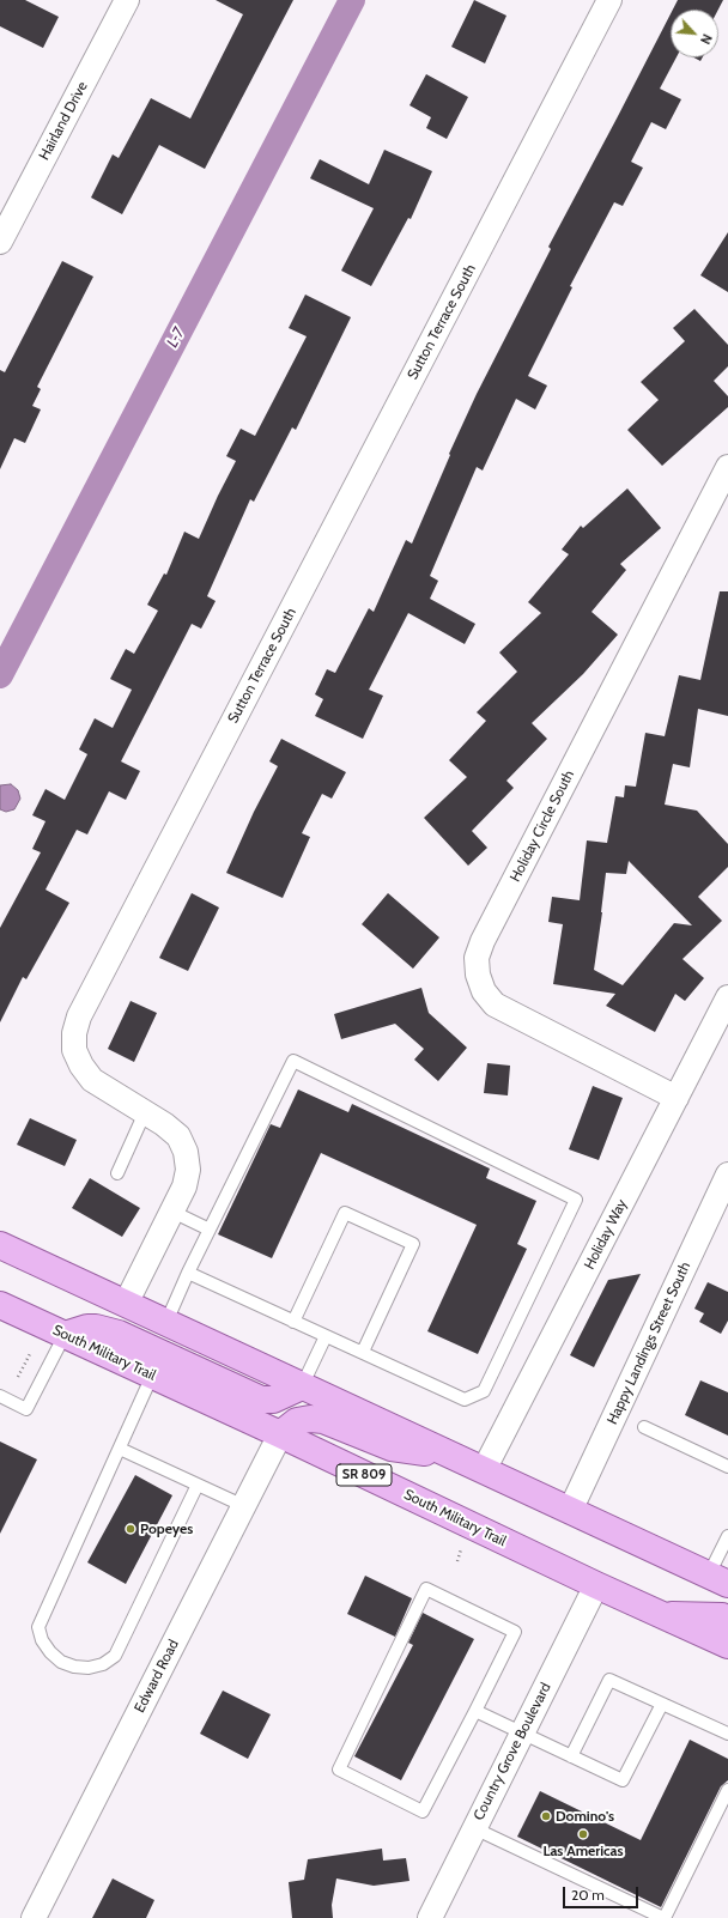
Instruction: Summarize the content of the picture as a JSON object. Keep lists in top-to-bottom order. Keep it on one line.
{"streets":{"main road":["South Military Trail","SR 809"],"street":["Hairland Drive","Sutton Terrace South","Holiday Circle South","Holiday Way","Happy Landings Street South","Edward Road","Country Grove Boulevard"]},"crossings":[["Holiday Circle South","Holiday Way"],["South Military Trail","Edward Road"],["South Military Trail","Country Grove Boulevard"]],"water":["L-7"],"places":["Popeyes","Domino's","Las Americas"],"scale_bar":"20 m","north":"bottom right"}
